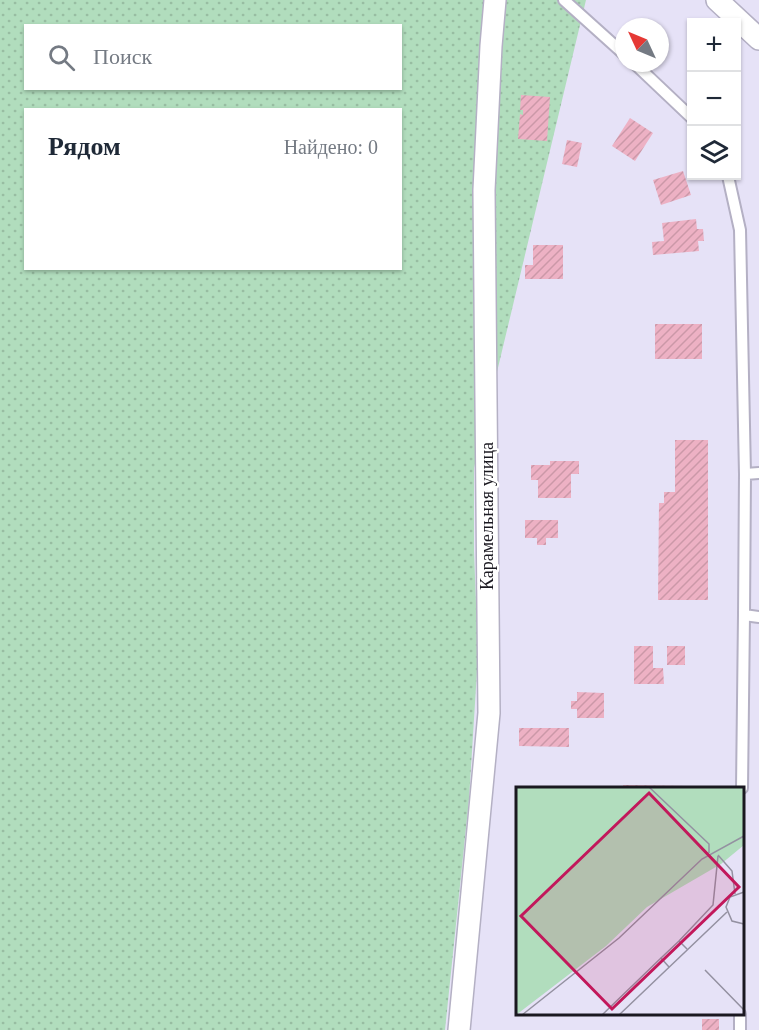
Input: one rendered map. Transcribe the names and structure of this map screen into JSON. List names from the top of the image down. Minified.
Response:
{"streets":{"street":["Карамельная улица"]},"north":"top left","page":{"map_buttons":["+","−"],"search":"Поиск","heading":["Рядом","Найдено: 0"]}}
